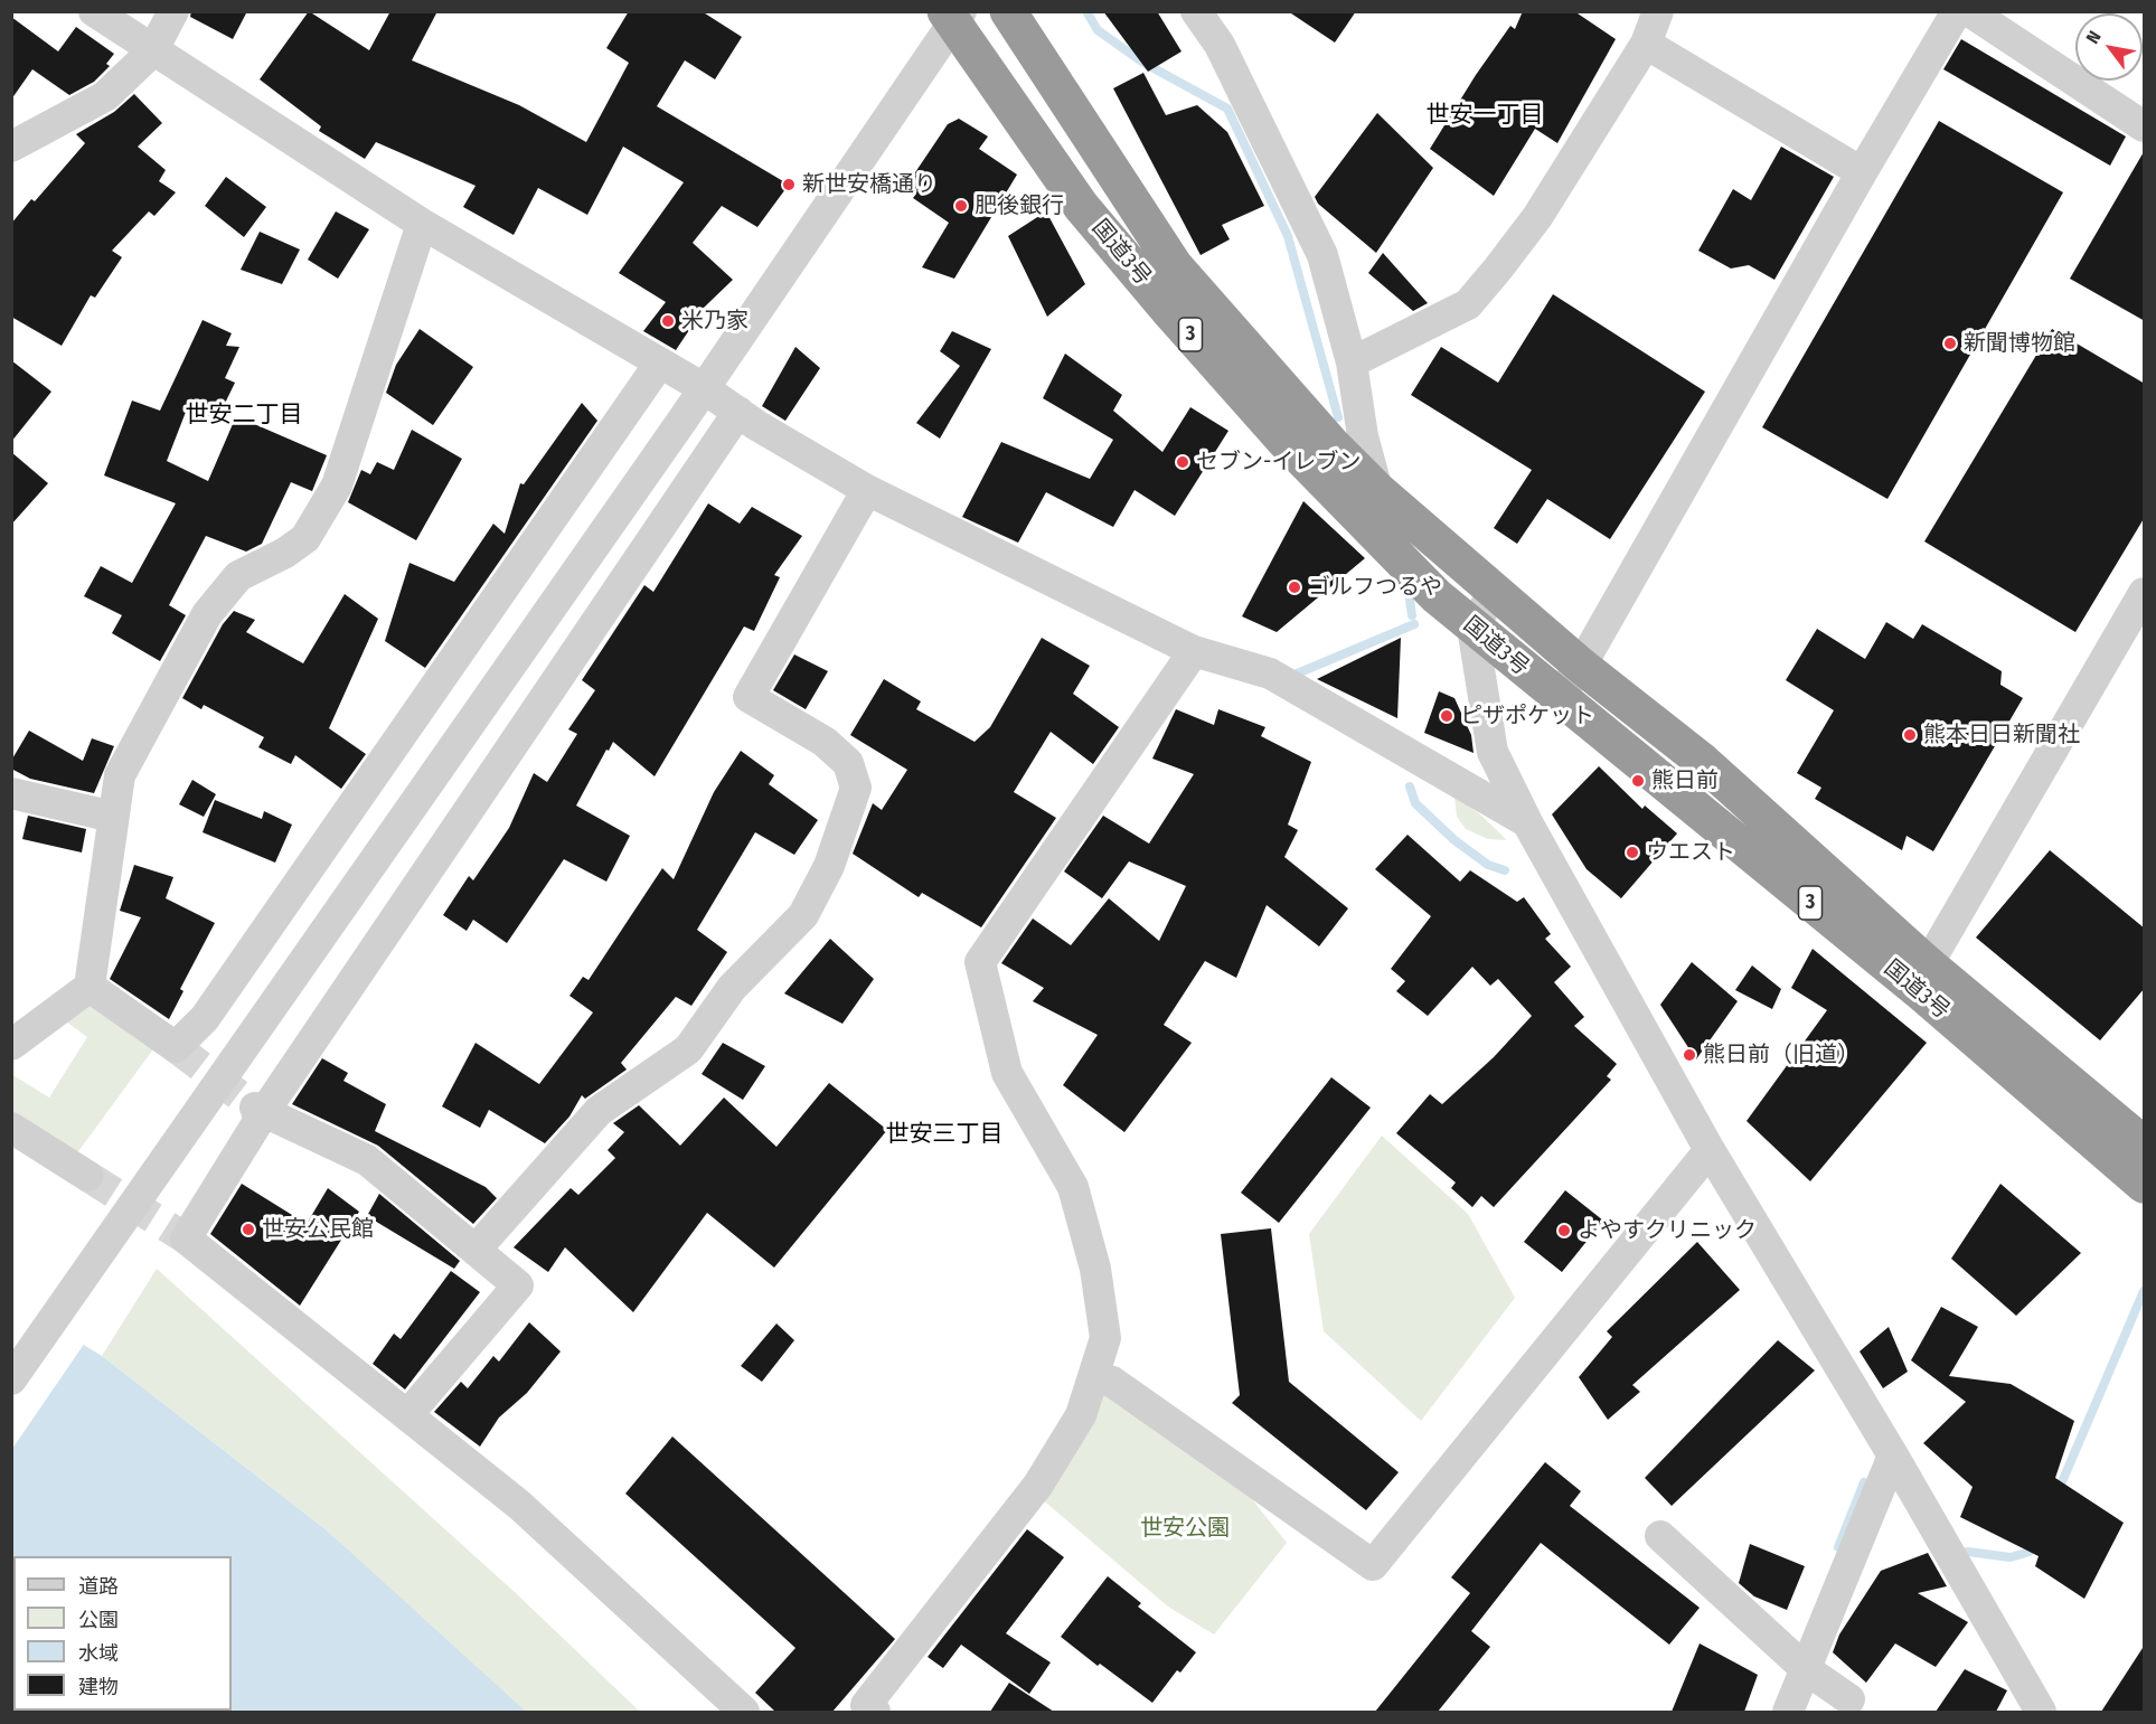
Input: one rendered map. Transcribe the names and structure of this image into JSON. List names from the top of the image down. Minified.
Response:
{"streets":{"highway":["国道3号","3"]},"districts":["世安一丁目","世安二丁目","世安三丁目"],"parks":["世安公園"],"places":["新世安橋通り","肥後銀行","米乃家","新聞博物館","セブン-イレブン","ゴルフつるや","ピザポケット","熊本日日新聞社","熊日前","ウエスト","熊日前（旧道）","世安公民館","よやすクリニック"],"legend":["道路","公園","水域","建物"],"north":"top left"}
